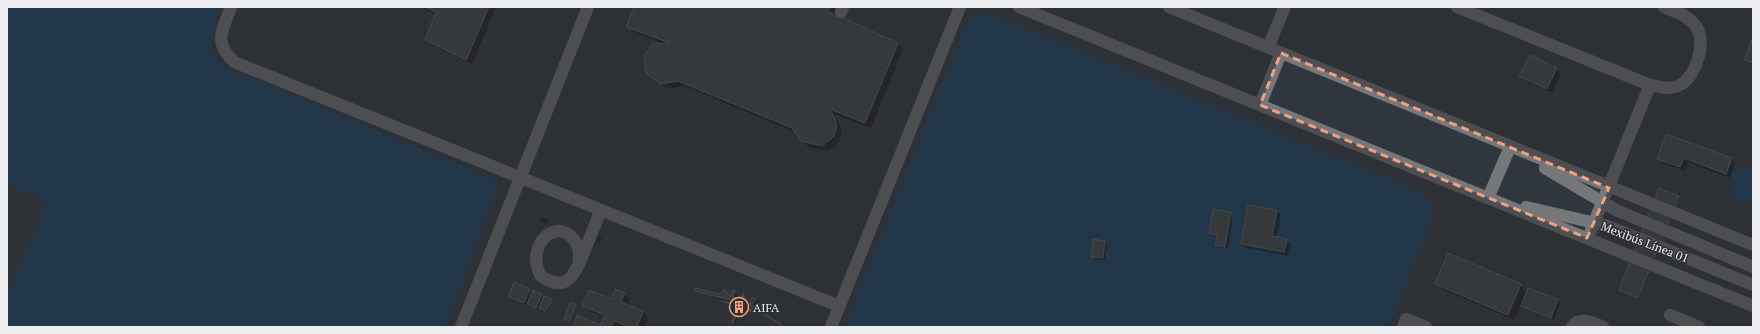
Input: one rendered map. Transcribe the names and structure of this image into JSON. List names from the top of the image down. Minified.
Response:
{"streets":{"street":["Mexibús Línea 01"]},"places":{"building":["AIFA"]}}
